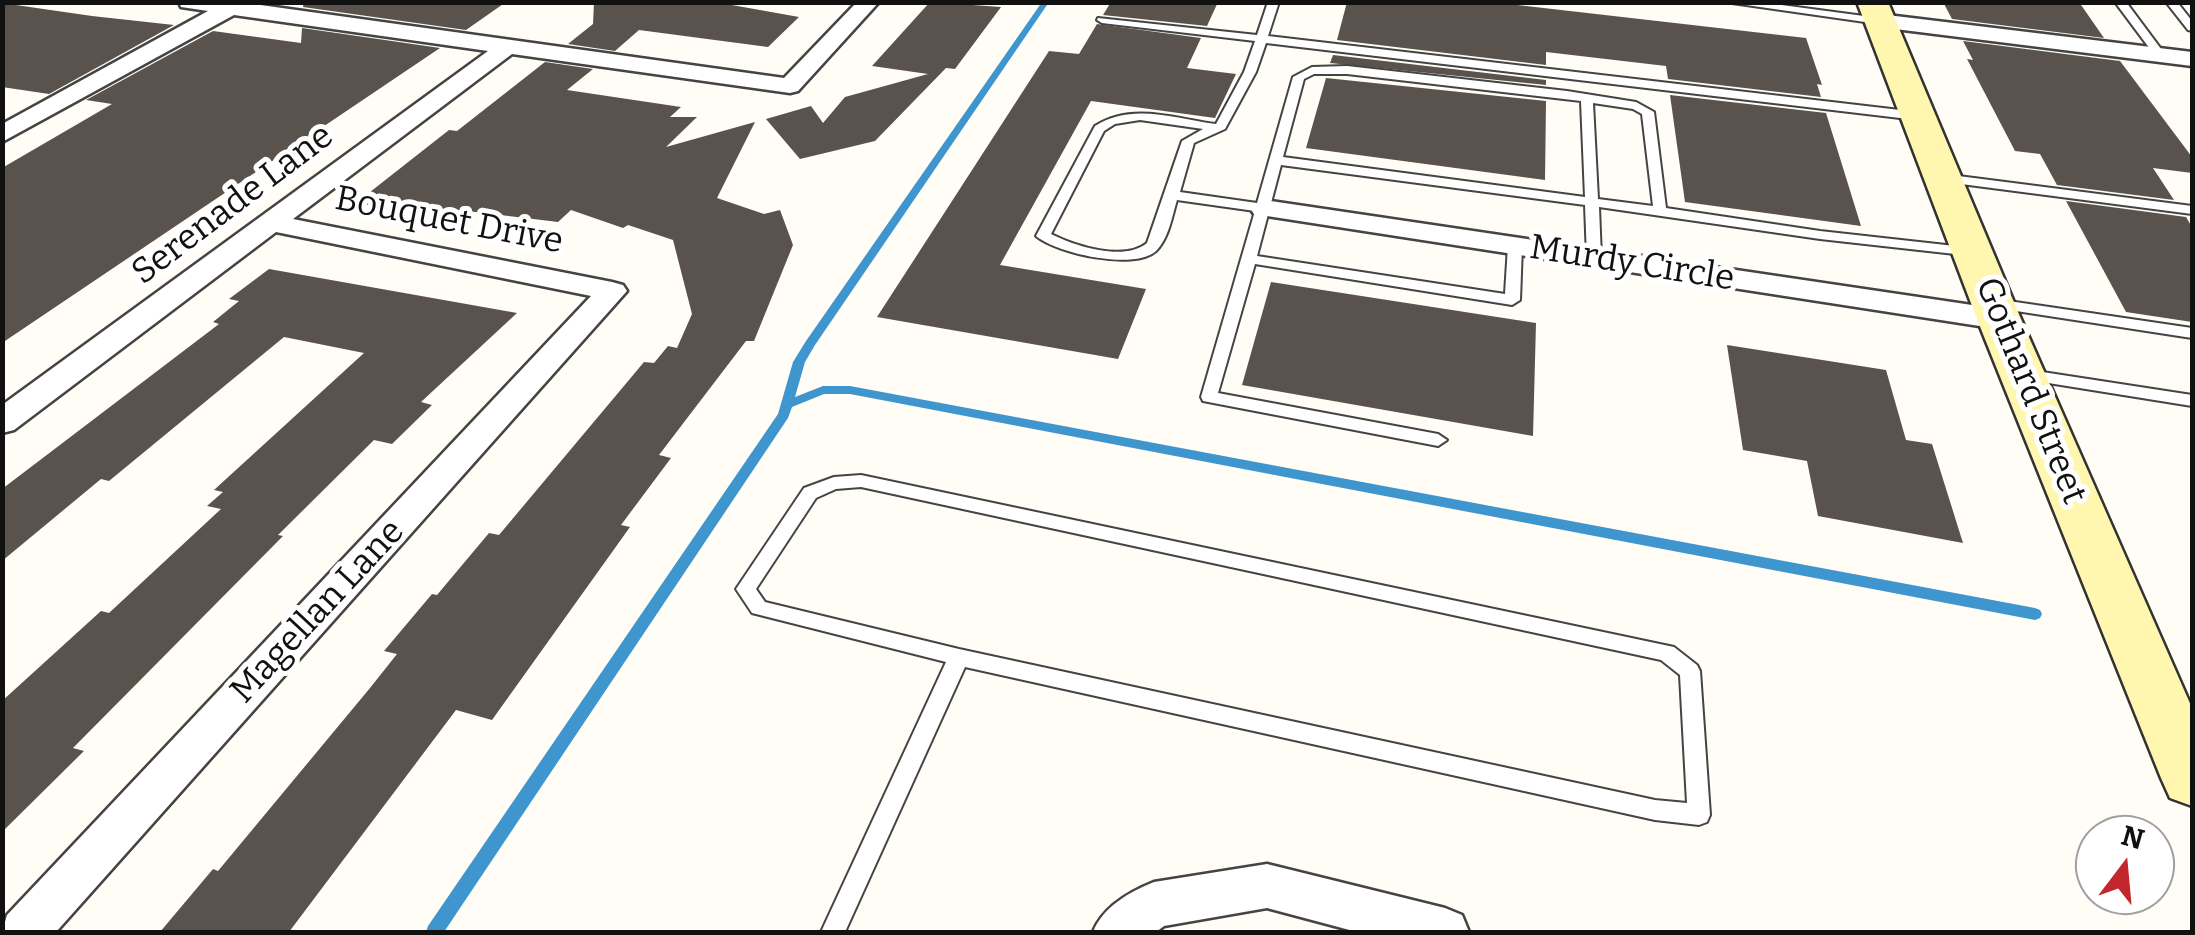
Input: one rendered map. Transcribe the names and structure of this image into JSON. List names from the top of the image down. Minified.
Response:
{"streets":{"street":["Serenade Lane","Bouquet Drive","Murdy Circle","Gothard Street","Magellan Lane"]},"crossings":[["Serenade Lane","Bouquet Drive"],["Bouquet Drive","Magellan Lane"],["Murdy Circle","Gothard Street"]],"north":"top"}
